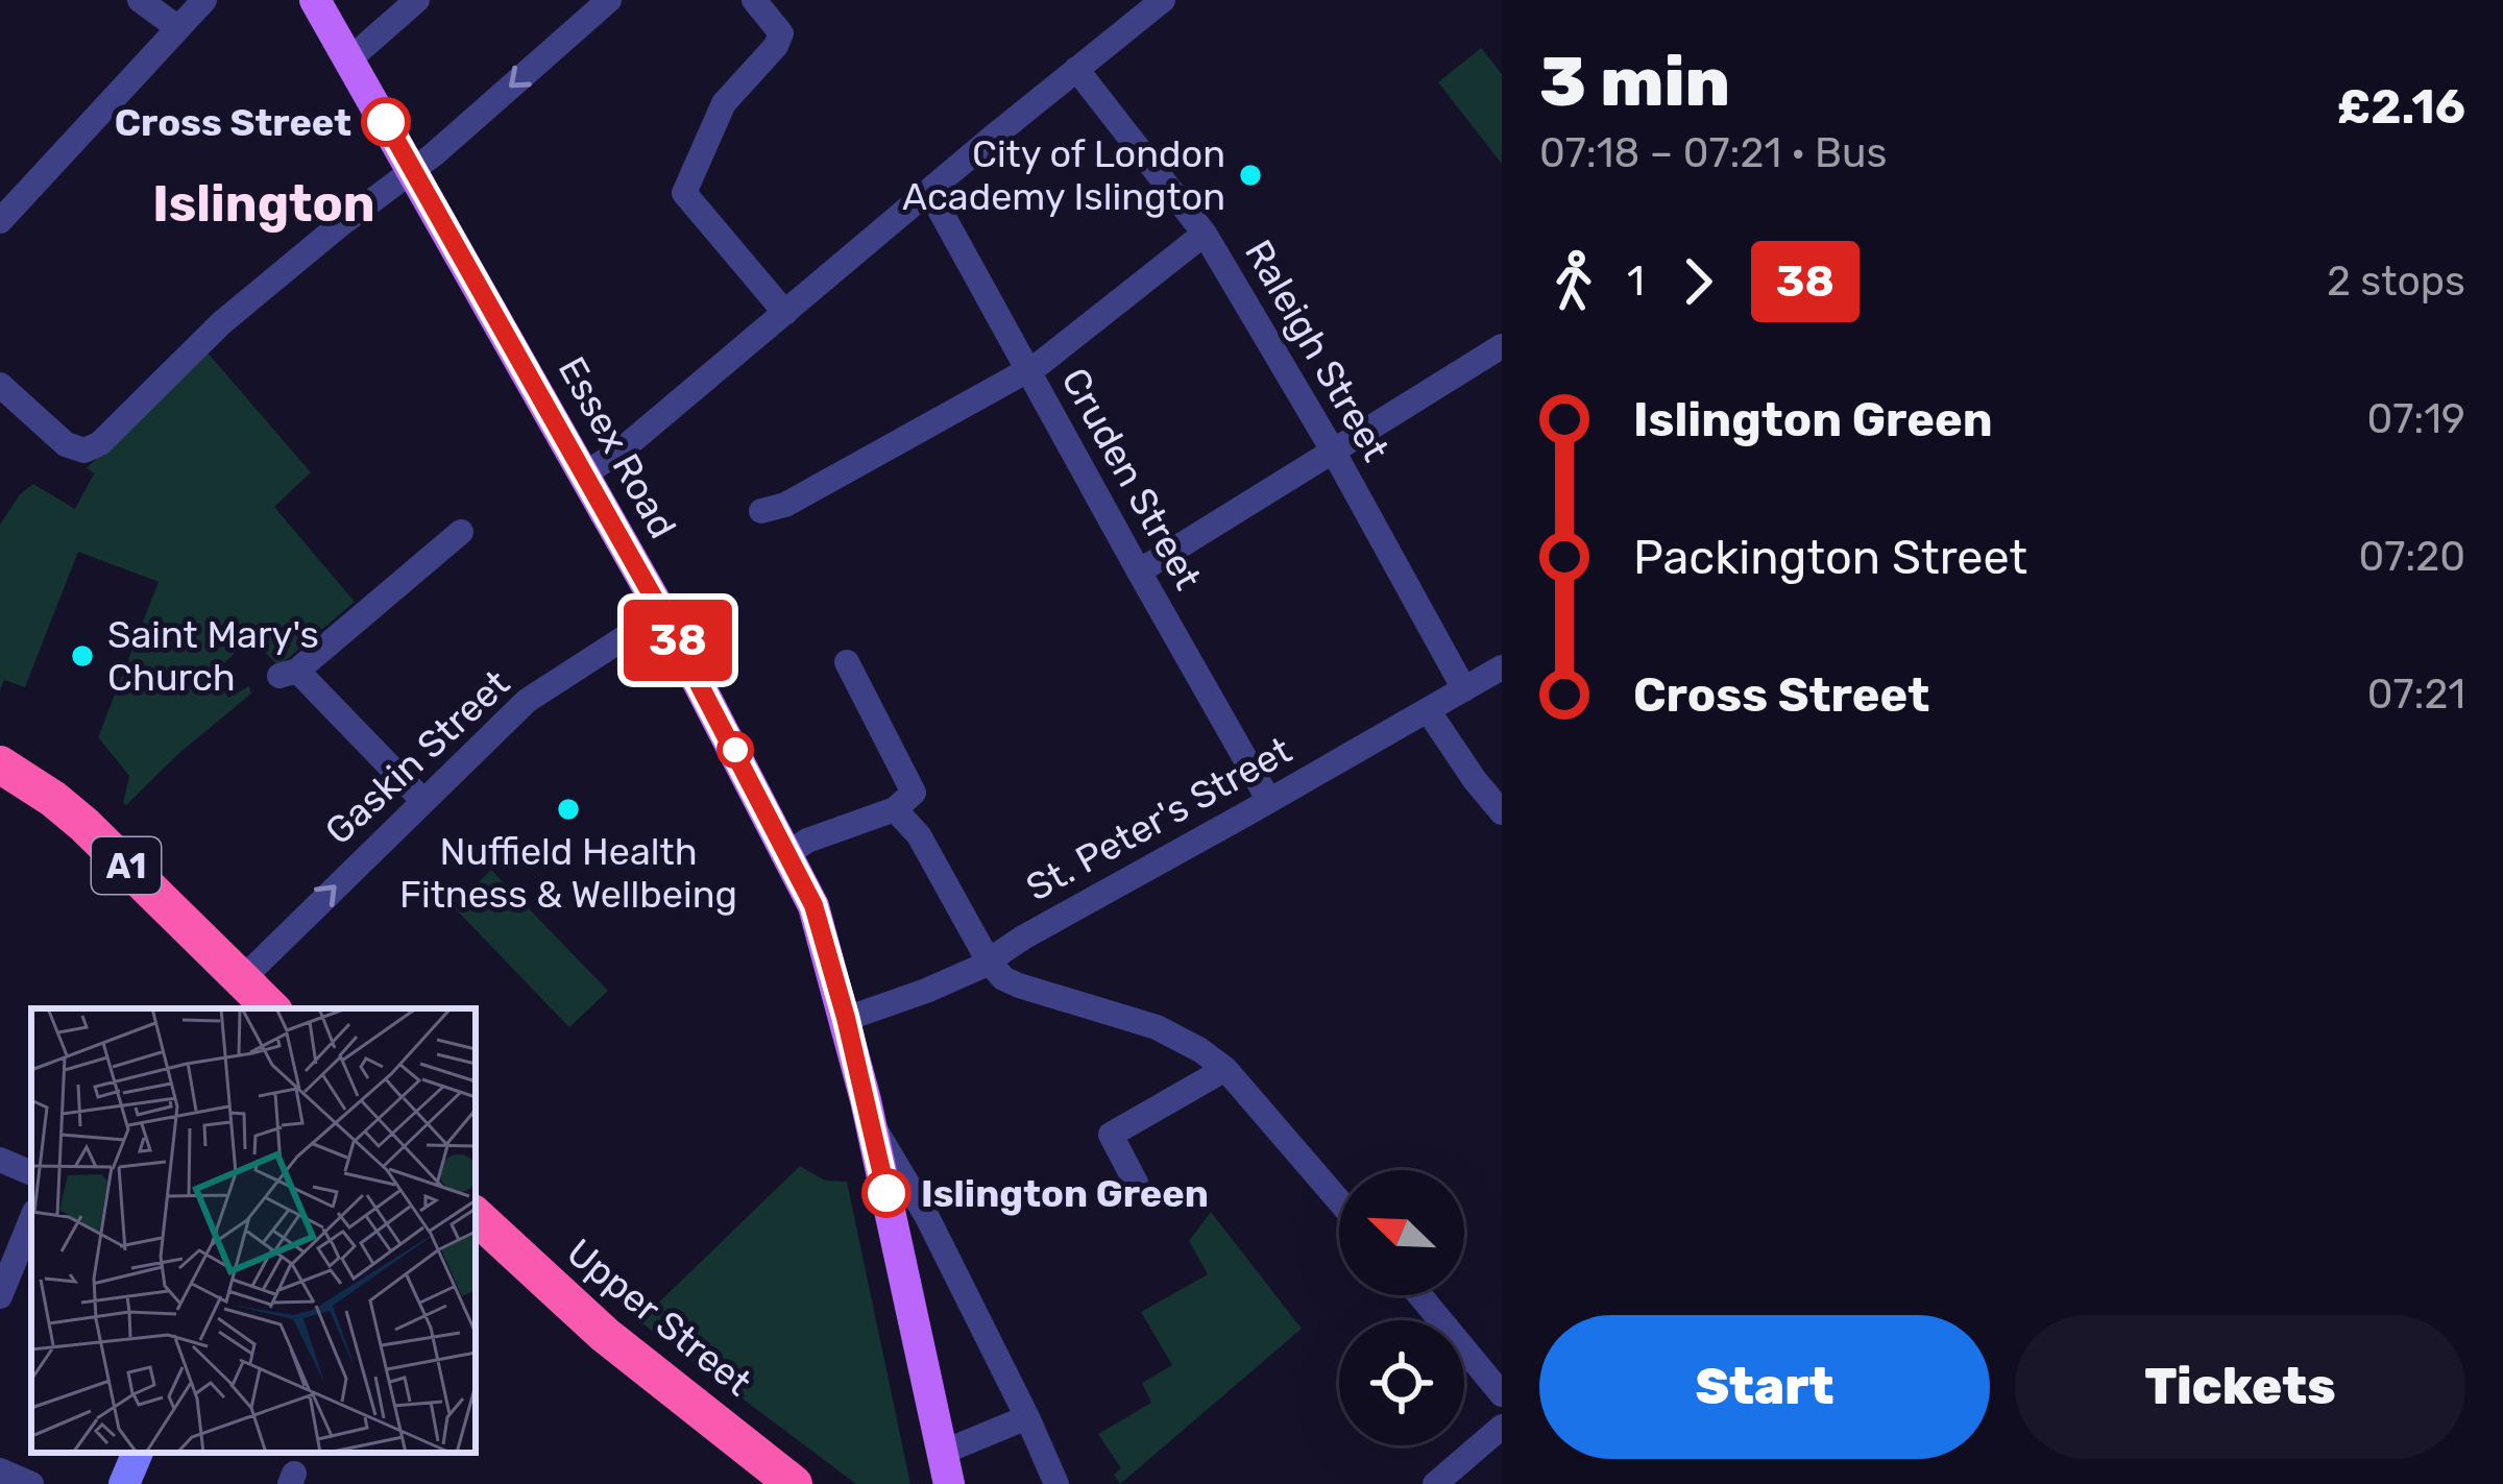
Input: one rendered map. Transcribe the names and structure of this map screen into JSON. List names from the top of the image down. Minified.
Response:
{"streets":{"highway":["A1","Upper Street"],"main road":["Essex Road"],"street":["Raleigh Street","Cruden Street","Gaskin Street","St. Peter's Street"]},"crossings":[["Raleigh Street","St. Peter's Street"],["Essex Road","Gaskin Street"],["Essex Road","St. Peter's Street"],["Cruden Street","St. Peter's Street"],["Gaskin Street","A1"]],"one_way":["Gaskin Street"],"districts":["Islington"],"places":["Cross Street","City of London Academy Islington","Saint Mary's Church","Nuffield Health Fitness & Wellbeing","Islington Green"],"lines":["bus line 38"],"north":"top left","page":{"on_map":"38","heading":["3 min","07:18 – 07:21 · Bus","£2.16"],"legs":["1","38","2 stops"],"list":[{"name":"Islington Green","value":"07:19"},{"name":"Packington Street","value":"07:20"},{"name":"Cross Street","value":"07:21"}],"buttons":["Start","Tickets"]}}
